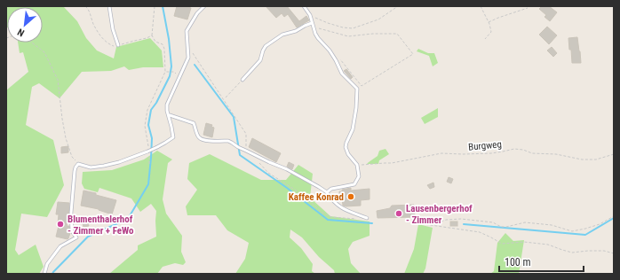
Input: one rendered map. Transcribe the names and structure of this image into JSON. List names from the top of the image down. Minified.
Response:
{"streets":{"path":["Burgweg"]},"places":["Kaffee Konrad","Lausenbergerhof - Zimmer","Blumenthalerhof - Zimmer + FeWo"],"scale_bar":"100 m","north":"bottom left"}
